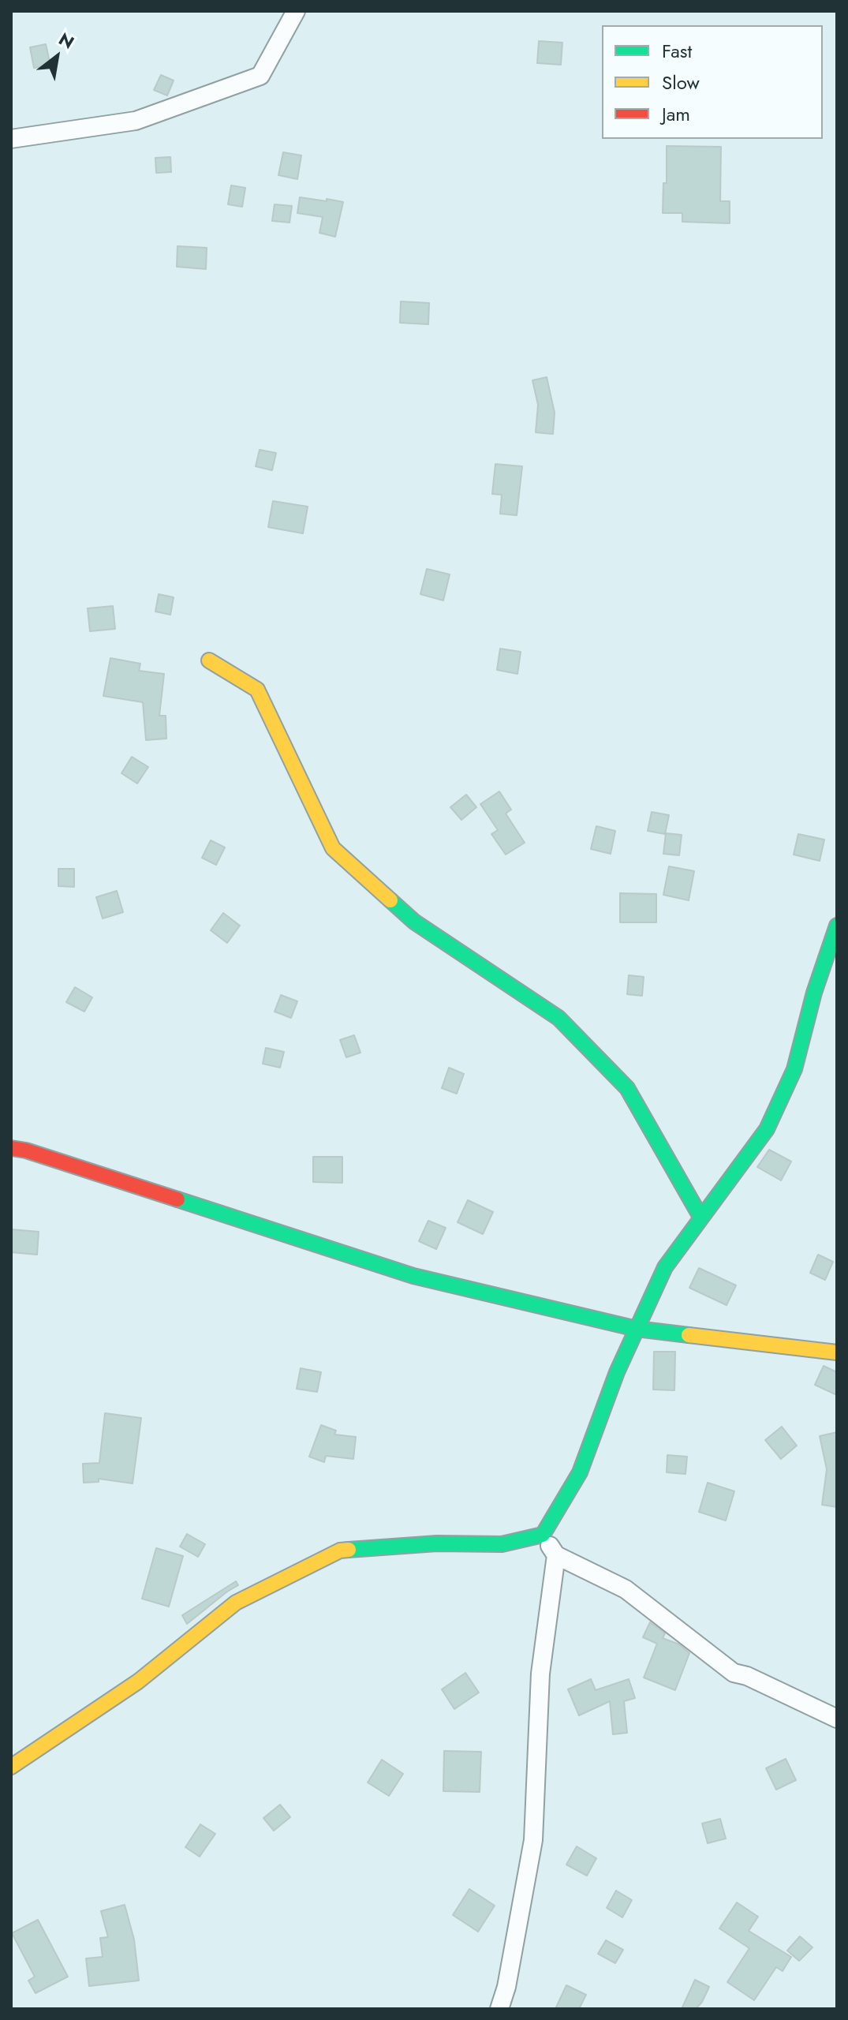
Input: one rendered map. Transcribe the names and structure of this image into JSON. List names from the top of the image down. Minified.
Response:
{"legend":["Fast","Slow","Jam"],"north":"top right"}
